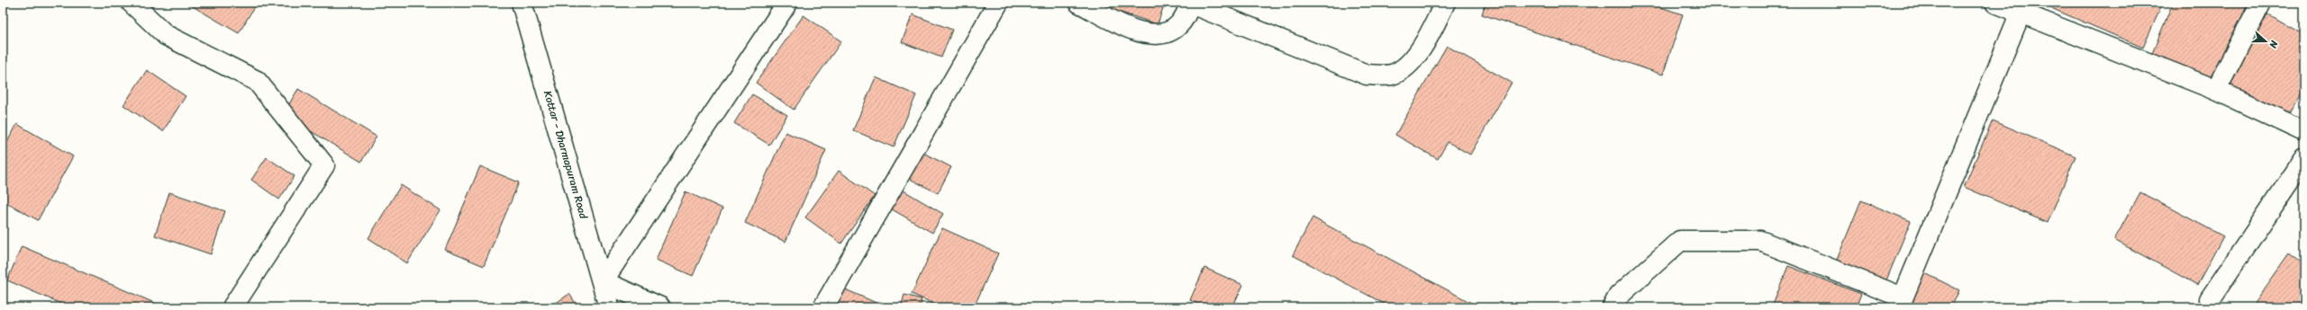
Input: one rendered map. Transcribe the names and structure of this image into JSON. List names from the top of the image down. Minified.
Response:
{"streets":{"street":["Kottar - Dharmapuram Road"]},"north":"right"}
